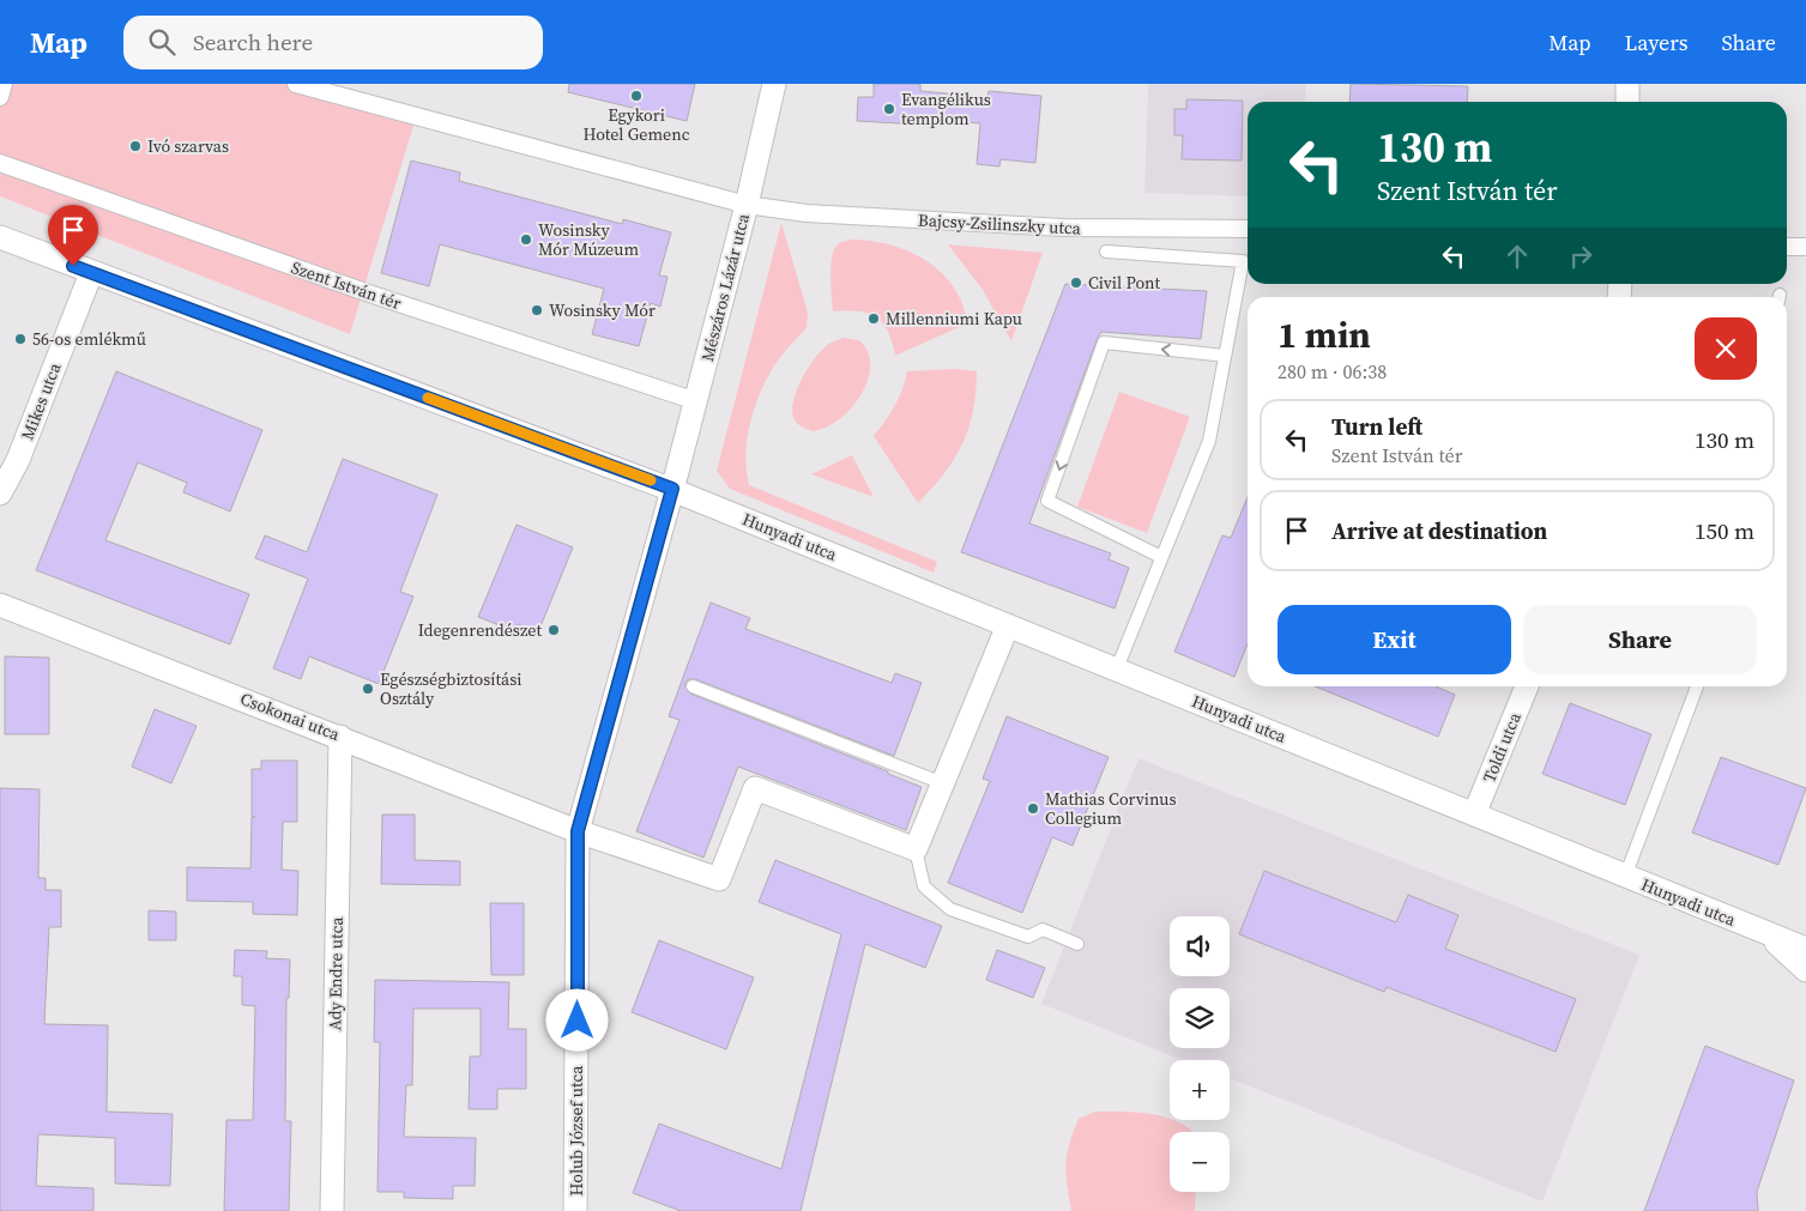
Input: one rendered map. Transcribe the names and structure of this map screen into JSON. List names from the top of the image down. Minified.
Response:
{"streets":{"street":["Bajcsy-Zsilinszky utca","Szent István tér","Mészáros Lázár utca","Mikes utca","Hunyadi utca","Csokonai utca","Toldi utca","Ady Endre utca","Holub József utca"]},"crossings":[["Bajcsy-Zsilinszky utca","Mészáros Lázár utca"],["Szent István tér","Mészáros Lázár utca"],["Mészáros Lázár utca","Hunyadi utca"],["Mészáros Lázár utca","Holub József utca"],["Hunyadi utca","Toldi utca"],["Hunyadi utca","Holub József utca"],["Csokonai utca","Ady Endre utca"],["Csokonai utca","Holub József utca"]],"places":["Egykori Hotel Gemenc","Evangélikus templom","Ivó szarvas","Wosinsky Mór Múzeum","Civil Pont","Wosinsky Mór","Millenniumi Kapu","56-os emlékmű","Idegenrendészet","Egészségbiztosítási Osztály","Mathias Corvinus Collegium"],"page":{"header":"Map","search":"Search here","nav":["Map","Layers","Share"],"turn":["130 m","Szent István tér"],"heading":["1 min","280 m · 06:38"],"list":[{"name":"Turn left","note":"Szent István tér","value":"130 m"},{"name":"Arrive at destination","value":"150 m"}],"buttons":["Exit","Share"],"map_buttons":["+","−"]}}
